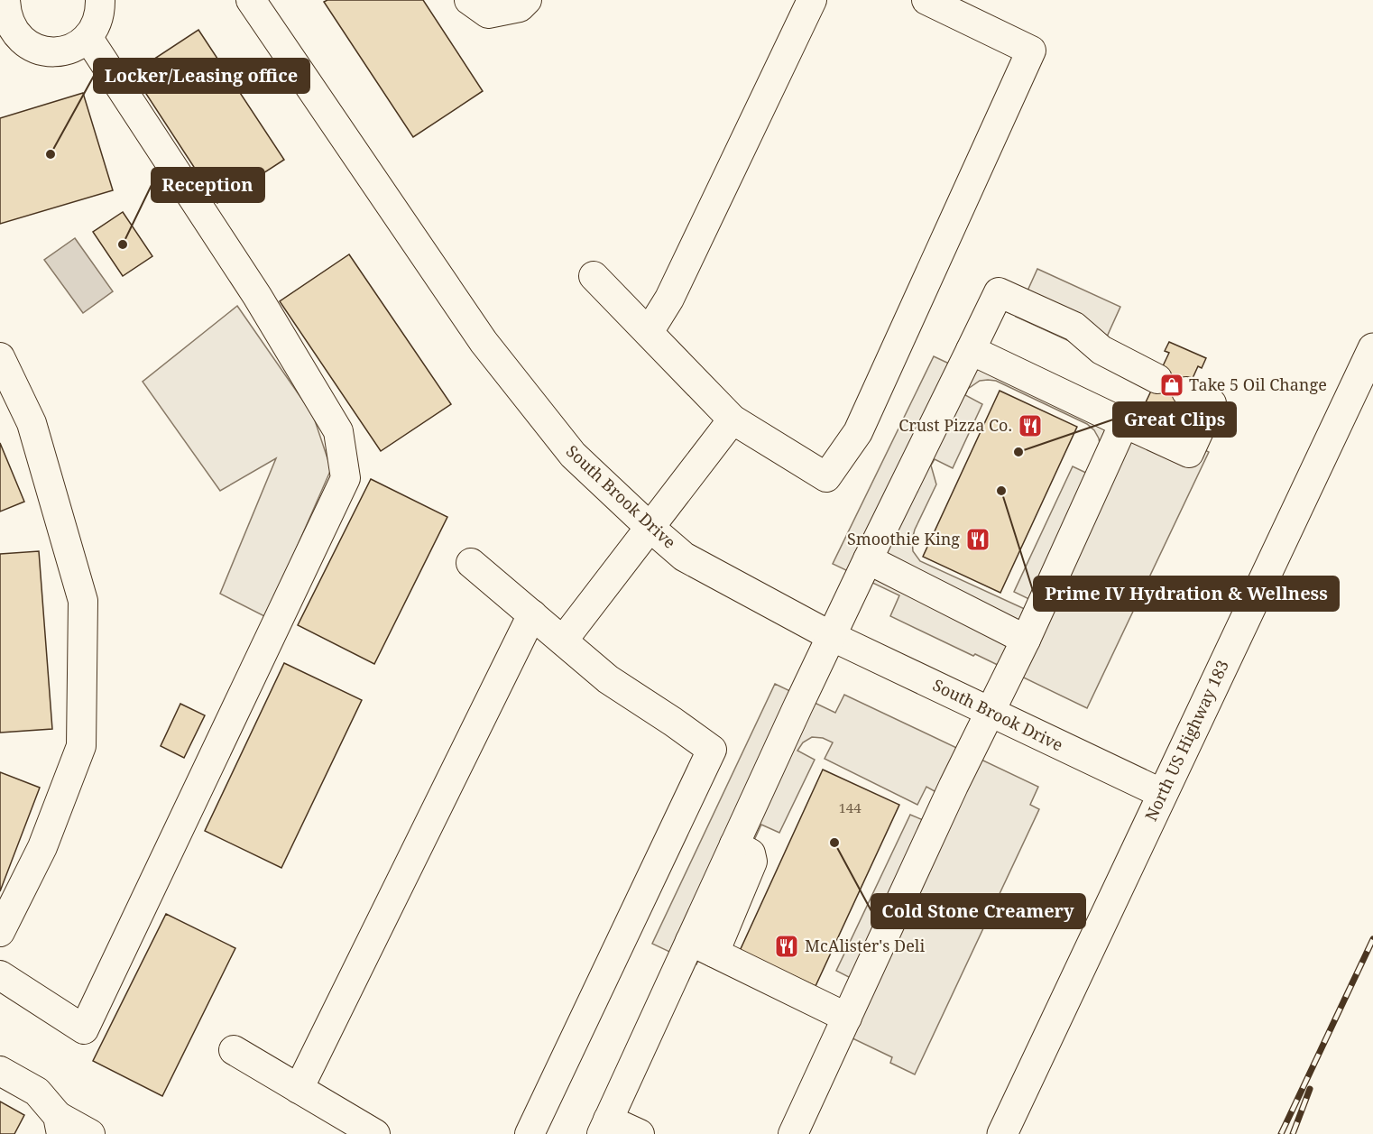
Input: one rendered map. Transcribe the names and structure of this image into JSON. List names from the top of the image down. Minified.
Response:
{"streets":{"main road":["North US Highway 183"],"street":["South Brook Drive"]},"crossings":[["South Brook Drive","North US Highway 183"]],"places":{"other":["Locker/Leasing office","Reception","Great Clips","Prime IV Hydration & Wellness","Cold Stone Creamery"],"shop":["Take 5 Oil Change"],"restaurant":["Crust Pizza Co.","Smoothie King","McAlister's Deli"]},"house_numbers":["144"]}
